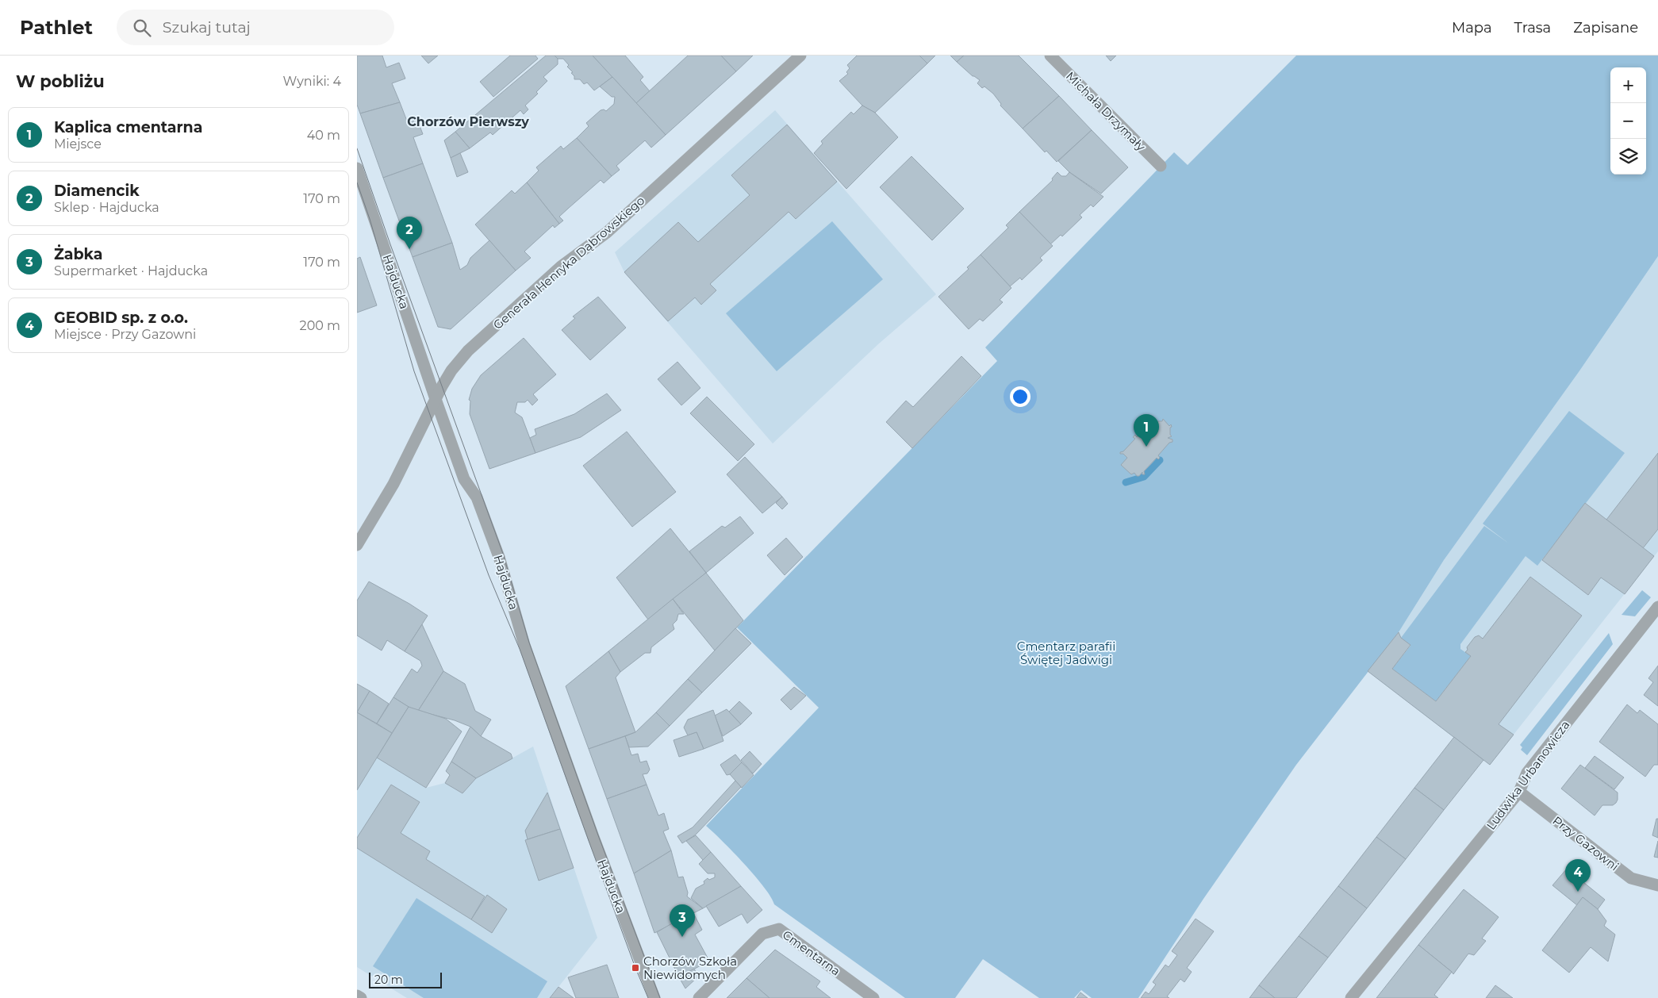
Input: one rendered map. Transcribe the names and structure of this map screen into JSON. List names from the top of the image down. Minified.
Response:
{"streets":{"street":["Michała Drzymały","Generała Henryka Dąbrowskiego","Hajducka","Ludwika Urbanowicza","Przy Gazowni","Cmentarna"]},"crossings":[["Generała Henryka Dąbrowskiego","Hajducka"],["Ludwika Urbanowicza","Przy Gazowni"]],"districts":["Chorzów Pierwszy"],"parks":["Cmentarz parafii Świętej Jadwigi"],"places":{"transit":["Chorzów Szkoła Niewidomych"]},"scale_bar":"20 m","page":{"header":"Pathlet","search":"Szukaj tutaj","nav":["Mapa","Trasa","Zapisane"],"heading":["W pobliżu","Wyniki: 4"],"map_buttons":["+","−"],"list":[{"mark":"1","name":"Kaplica cmentarna","note":"Miejsce","value":"40 m"},{"mark":"2","name":"Diamencik","note":"Sklep · Hajducka","value":"170 m"},{"mark":"3","name":"Żabka","note":"Supermarket · Hajducka","value":"170 m"},{"mark":"4","name":"GEOBID sp. z o.o.","note":"Miejsce · Przy Gazowni","value":"200 m"}],"pins":["2","1","4","3"],"scale":"20 m"}}
